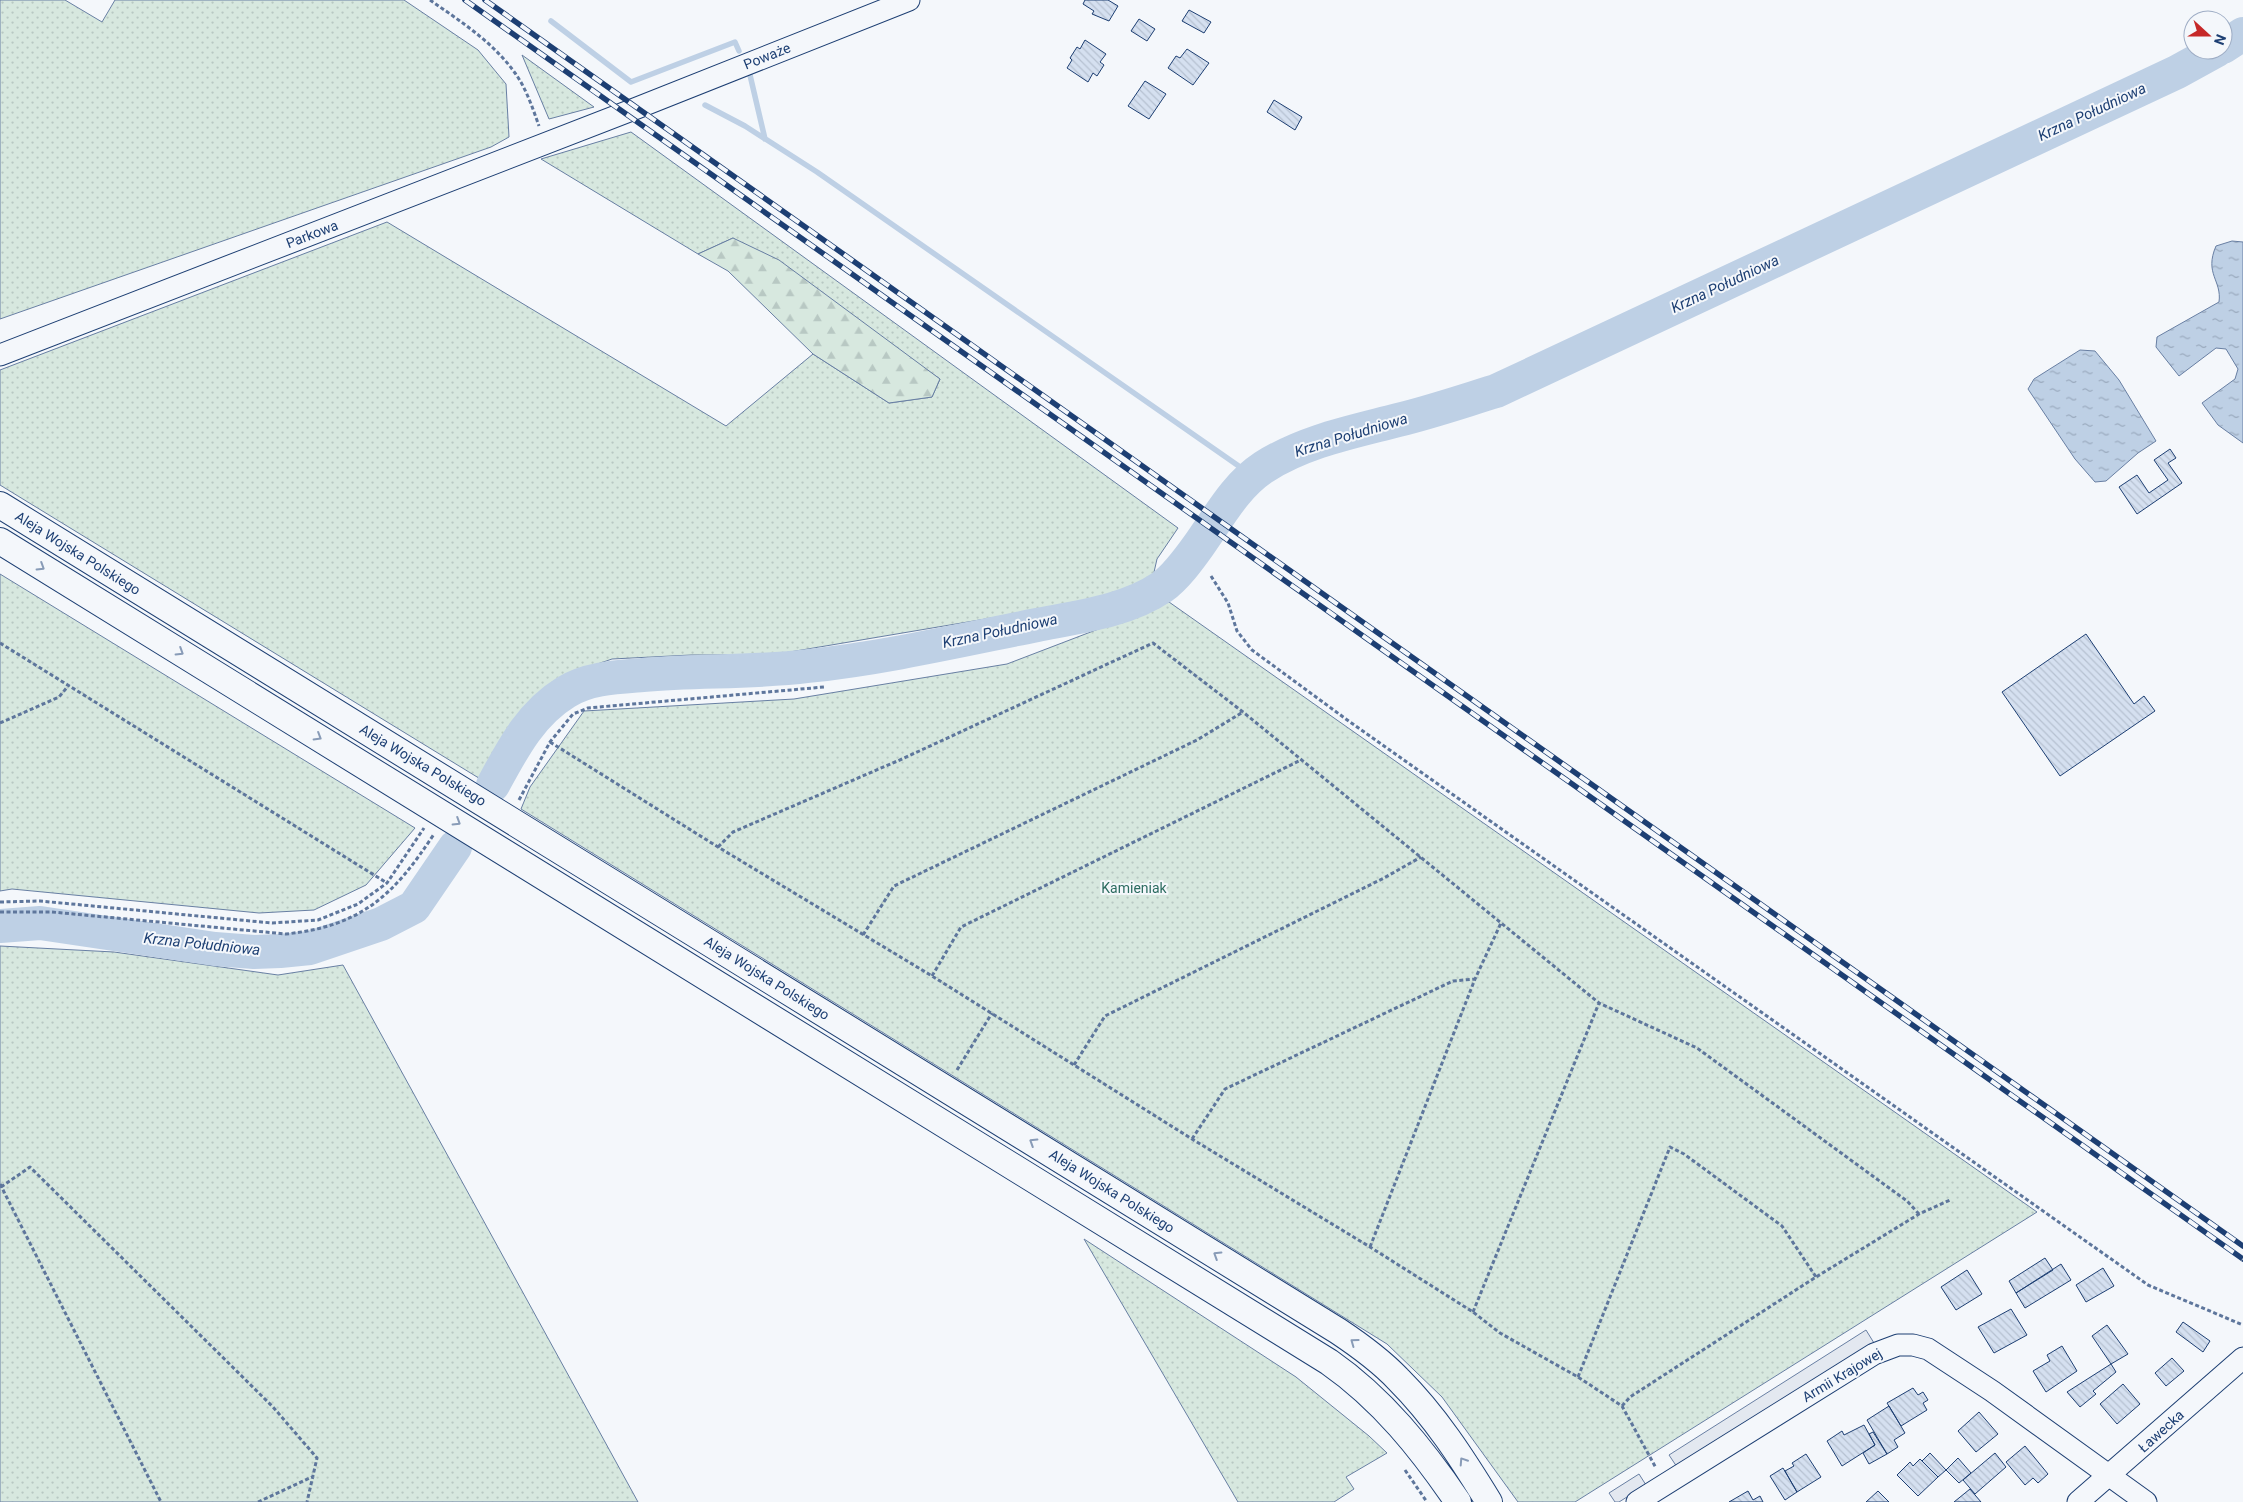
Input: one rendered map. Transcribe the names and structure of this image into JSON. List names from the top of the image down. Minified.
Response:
{"streets":{"main road":["Aleja Wojska Polskiego"],"street":["Poważe","Parkowa","Armii Krajowej","Ławecka"]},"crossings":[["Poważe","Parkowa"],["Armii Krajowej","Ławecka"]],"water":["Krzna Południowa"],"parks":["Kamieniak"],"north":"right"}
